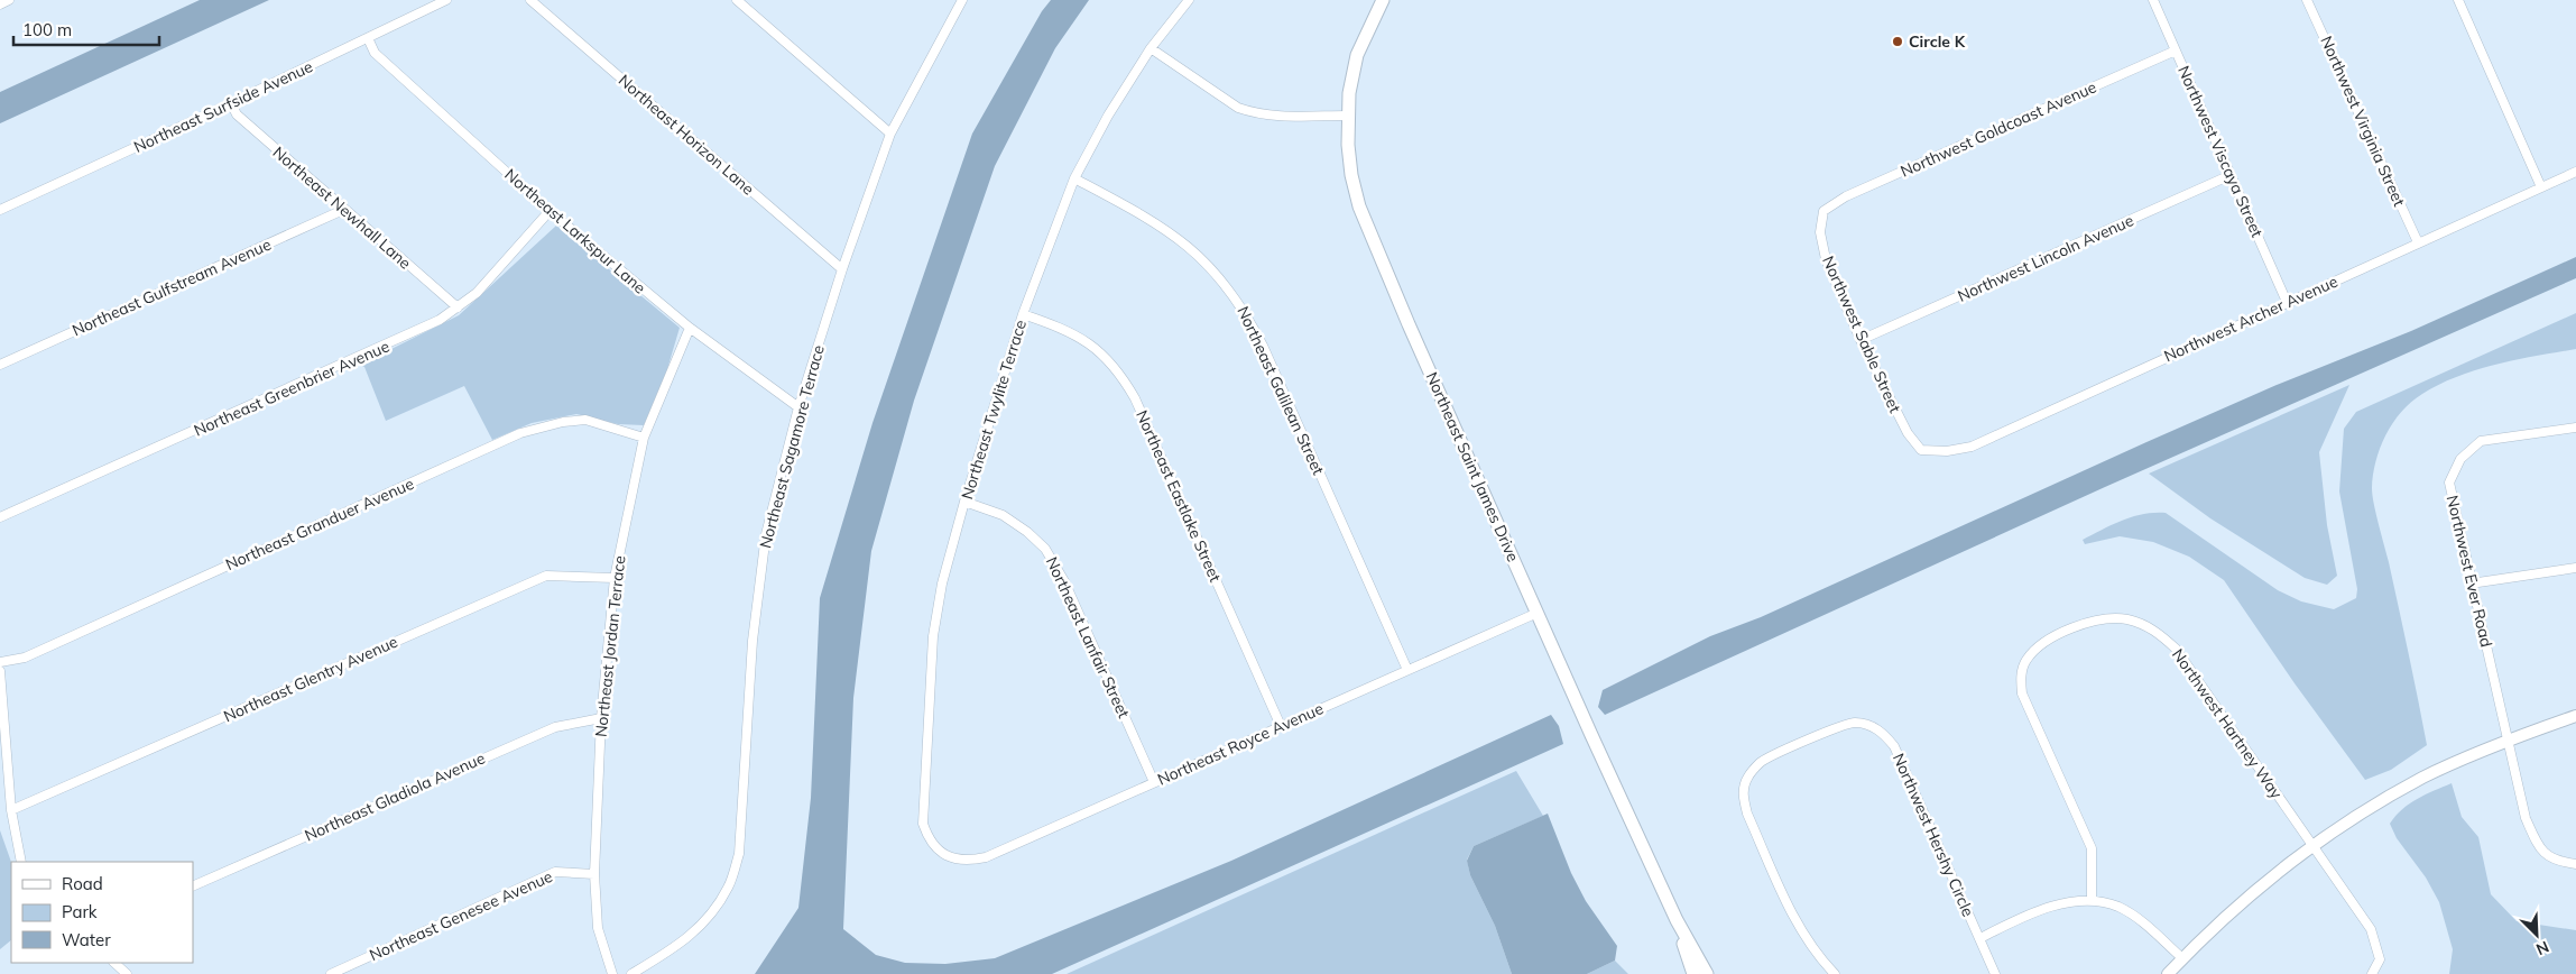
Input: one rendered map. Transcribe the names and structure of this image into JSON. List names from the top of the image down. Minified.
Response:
{"streets":{"main road":["Northeast Saint James Drive"],"street":["Northeast Surfside Avenue","Northwest Virginia Street","Northwest Goldcoast Avenue","Northeast Horizon Lane","Northwest Viscaya Street","Northeast Newhall Lane","Northeast Larkspur Lane","Northwest Lincoln Avenue","Northeast Gulfstream Avenue","Northwest Archer Avenue","Northwest Sable Street","Northeast Greenbrier Avenue","Northeast Galilean Street","Northeast Twylite Terrace","Northeast Sagamore Terrace","Northeast Eastlake Street","Northeast Granduer Avenue","Northwest Ever Road","Northeast Lanfair Street","Northeast Jordan Terrace","Northeast Glentry Avenue","Northwest Hartney Way","Northeast Royce Avenue","Northeast Gladiola Avenue","Northwest Hershy Circle","Northeast Genesee Avenue"]},"crossings":[["Northeast Surfside Avenue","Northeast Newhall Lane"],["Northeast Surfside Avenue","Northeast Larkspur Lane"],["Northwest Virginia Street","Northwest Archer Avenue"],["Northwest Goldcoast Avenue","Northwest Viscaya Street"],["Northwest Goldcoast Avenue","Northwest Sable Street"],["Northeast Horizon Lane","Northeast Sagamore Terrace"],["Northwest Viscaya Street","Northwest Lincoln Avenue"],["Northwest Viscaya Street","Northwest Archer Avenue"],["Northeast Newhall Lane","Northeast Gulfstream Avenue"],["Northeast Newhall Lane","Northeast Greenbrier Avenue"],["Northeast Larkspur Lane","Northeast Greenbrier Avenue"],["Northeast Larkspur Lane","Northeast Sagamore Terrace"],["Northeast Larkspur Lane","Northeast Jordan Terrace"],["Northwest Lincoln Avenue","Northwest Sable Street"],["Northwest Archer Avenue","Northwest Sable Street"],["Northeast Galilean Street","Northeast Twylite Terrace"],["Northeast Galilean Street","Northeast Royce Avenue"],["Northeast Twylite Terrace","Northeast Eastlake Street"],["Northeast Twylite Terrace","Northeast Lanfair Street"],["Northeast Twylite Terrace","Northeast Royce Avenue"],["Northeast Saint James Drive","Northeast Royce Avenue"],["Northeast Eastlake Street","Northeast Royce Avenue"],["Northeast Granduer Avenue","Northeast Jordan Terrace"],["Northeast Lanfair Street","Northeast Royce Avenue"],["Northeast Jordan Terrace","Northeast Glentry Avenue"],["Northeast Jordan Terrace","Northeast Gladiola Avenue"],["Northeast Jordan Terrace","Northeast Genesee Avenue"]],"places":["Circle K"],"legend":["Road","Park","Water"],"scale_bar":"100 m","north":"bottom right"}
